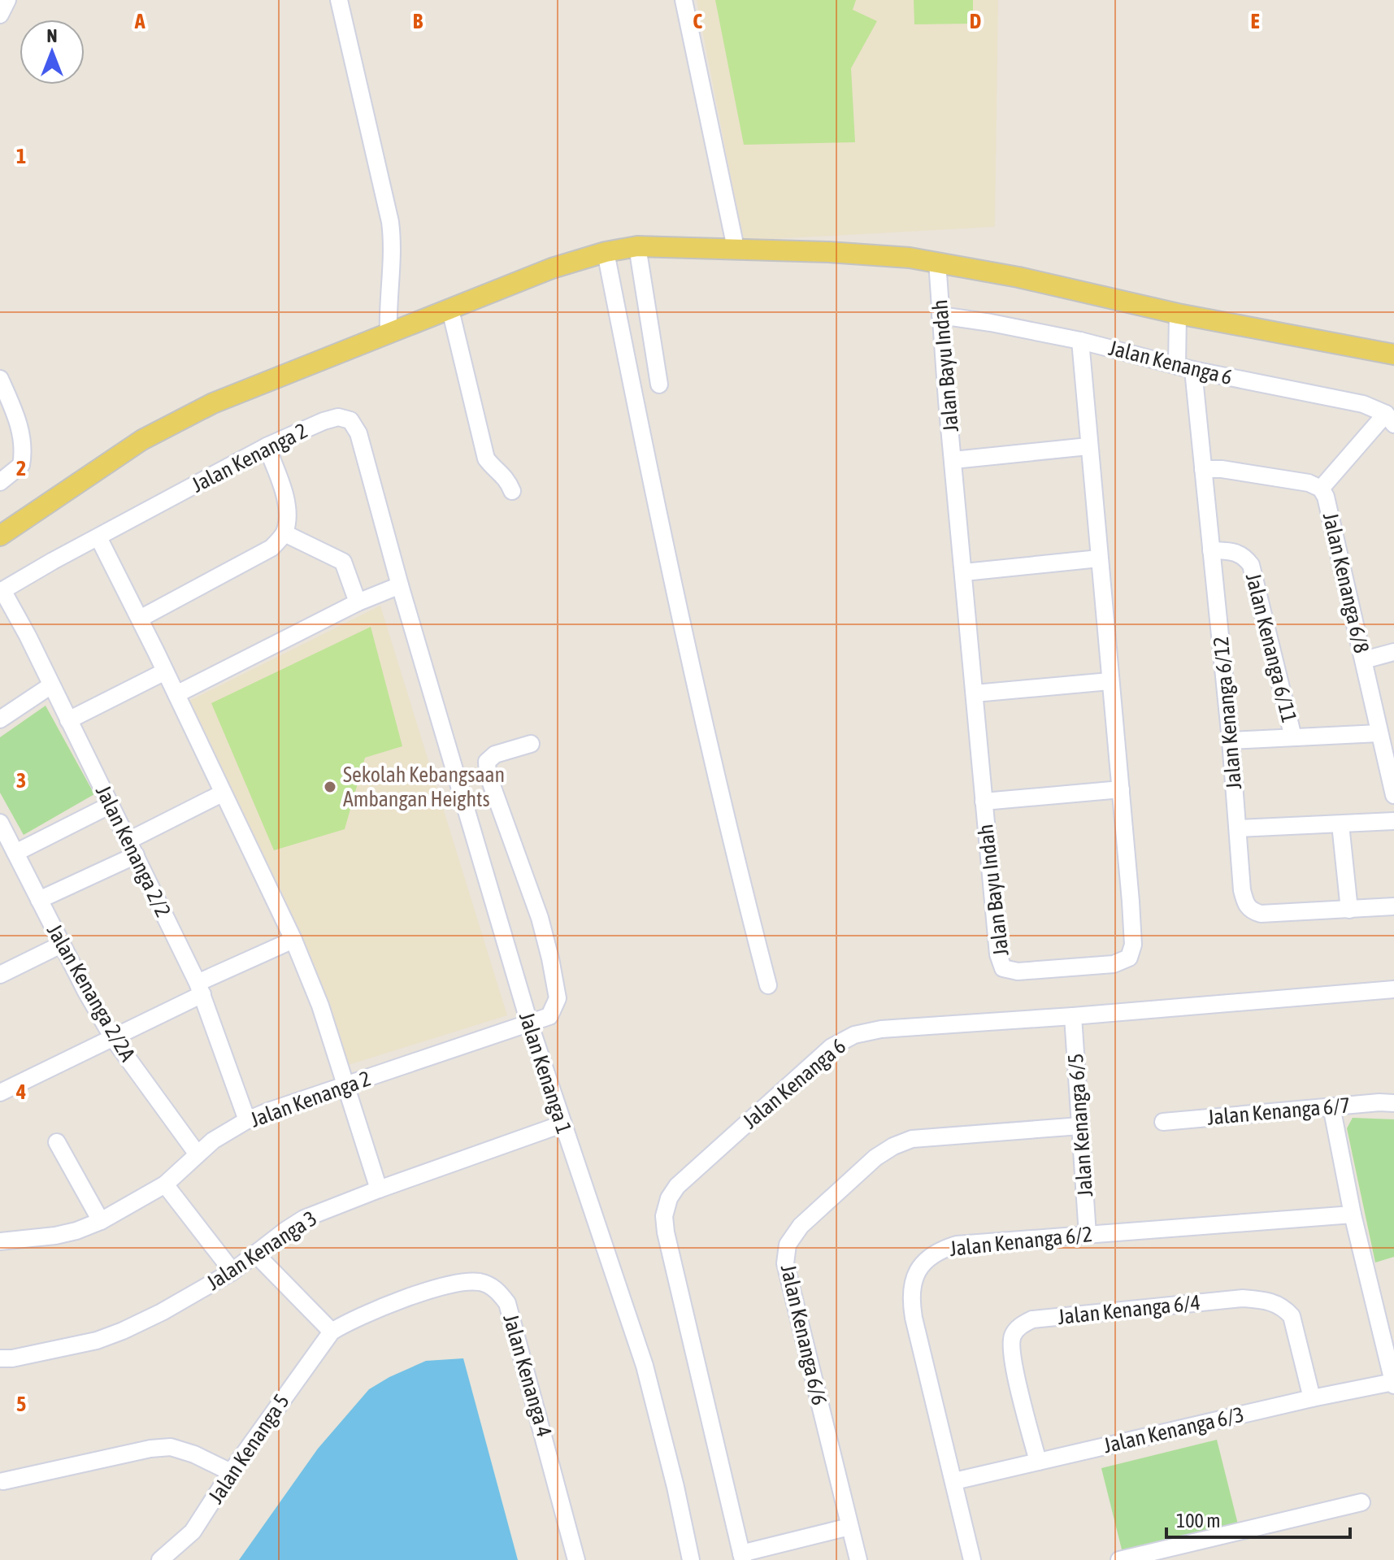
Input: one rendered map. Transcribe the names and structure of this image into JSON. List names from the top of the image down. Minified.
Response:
{"streets":{"street":["Jalan Kenanga 6","Jalan Bayu Indah","Jalan Kenanga 2","Jalan Kenanga 6/8","Jalan Kenanga 6/11","Jalan Kenanga 6/12","Jalan Kenanga 2/2","Jalan Kenanga 2/2A","Jalan Kenanga 1","Jalan Kenanga 6/7","Jalan Kenanga 6/5","Jalan Kenanga 6/2","Jalan Kenanga 3","Jalan Kenanga 6/4","Jalan Kenanga 6/6","Jalan Kenanga 4","Jalan Kenanga 6/3","Jalan Kenanga 5"]},"crossings":[["Jalan Kenanga 6","Jalan Bayu Indah"],["Jalan Kenanga 6","Jalan Kenanga 6/12"],["Jalan Kenanga 6","Jalan Kenanga 6/5"],["Jalan Kenanga 2","Jalan Kenanga 2/2"],["Jalan Kenanga 2","Jalan Kenanga 2/2A"],["Jalan Kenanga 2","Jalan Kenanga 1"],["Jalan Kenanga 6/8","Jalan Kenanga 6/12"],["Jalan Kenanga 6/11","Jalan Kenanga 6/12"],["Jalan Kenanga 1","Jalan Kenanga 3"],["Jalan Kenanga 6/5","Jalan Kenanga 6/2"],["Jalan Kenanga 6/5","Jalan Kenanga 6/6"],["Jalan Kenanga 6/2","Jalan Kenanga 6/3"],["Jalan Kenanga 6/4","Jalan Kenanga 6/3"],["Jalan Kenanga 4","Jalan Kenanga 5"]],"places":["Sekolah Kebangsaan Ambangan Heights"],"scale_bar":"100 m","north":"top","grid":{"columns":["A","B","C","D","E"],"rows":["1","2","3","4","5"]}}
